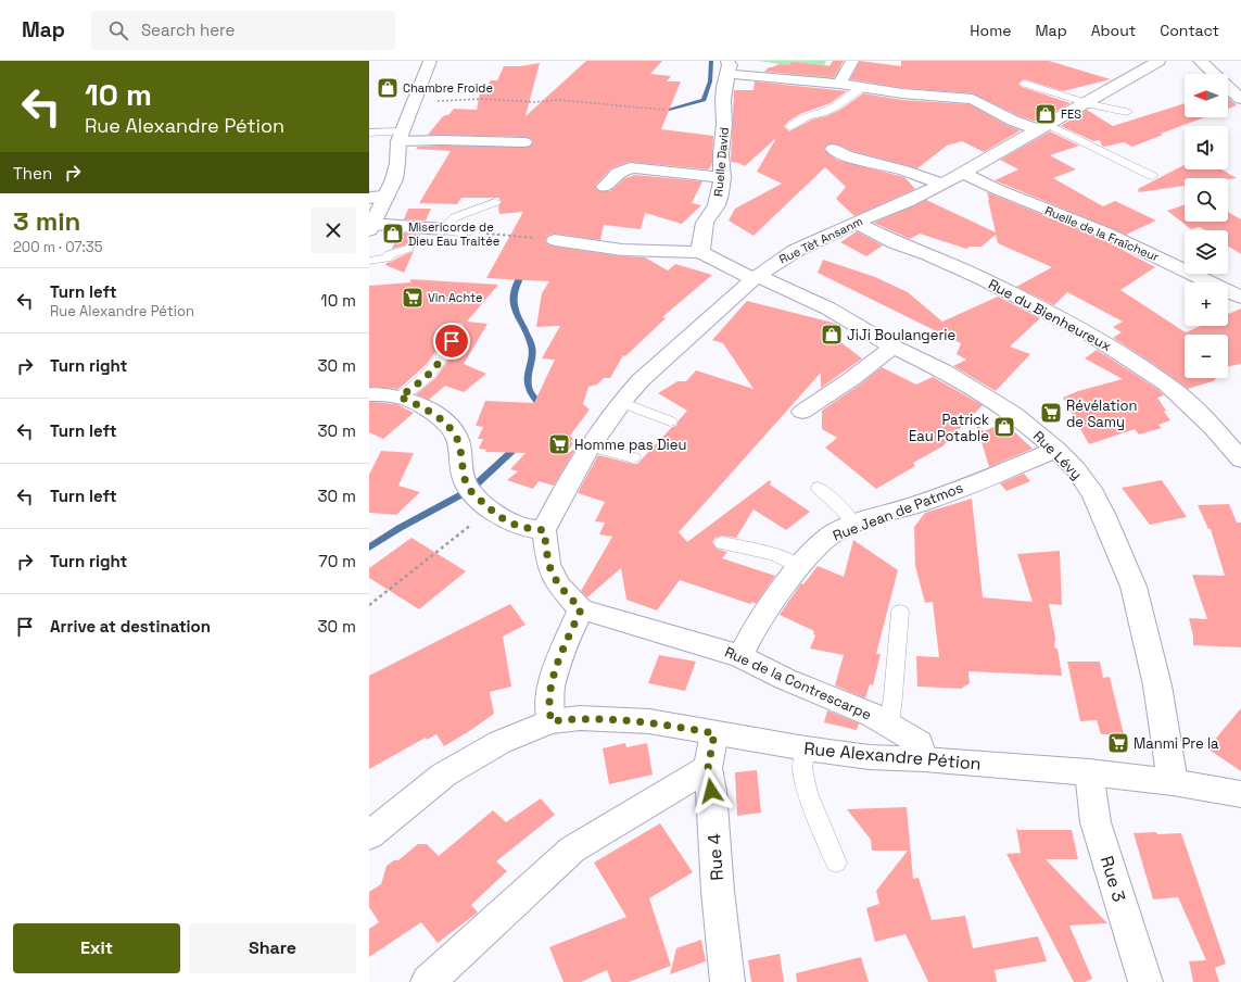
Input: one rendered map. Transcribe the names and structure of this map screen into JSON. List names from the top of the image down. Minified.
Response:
{"streets":{"street":["Ruelle David","Ruelle de la Fraîcheur","Rue Tèt Ansanm","Rue du Bienheureux","Rue Lévy","Rue Jean de Patmos","Rue de la Contrescarpe","Rue Alexandre Pétion","Rue 4","Rue 3"]},"crossings":[["Ruelle de la Fraîcheur","Rue Tèt Ansanm"],["Rue Tèt Ansanm","Rue du Bienheureux"],["Rue Tèt Ansanm","Rue Lévy"],["Rue Lévy","Rue Jean de Patmos"],["Rue Lévy","Rue Alexandre Pétion"],["Rue Jean de Patmos","Rue de la Contrescarpe"],["Rue de la Contrescarpe","Rue Alexandre Pétion"],["Rue Alexandre Pétion","Rue 4"],["Rue Alexandre Pétion","Rue 3"]],"places":{"shop":["Chambre Froide","FES","Misericorde de Dieu Eau Traitée","JiJi Boulangerie","Patrick Eau Potable"],"supermarket":["Vin Achte","Révélation de Samy","Homme pas Dieu","Manmi Pre la"]},"north":"left","page":{"header":"Map","search":"Search here","nav":["Home","Map","About","Contact"],"turn":["10 m","Rue Alexandre Pétion"],"map_buttons":["+","−"],"then":"Then","heading":["3 min","200 m · 07:35"],"list":[{"name":"Turn left","note":"Rue Alexandre Pétion","value":"10 m"},{"name":"Turn right","value":"30 m"},{"name":"Turn left","value":"30 m"},{"name":"Turn left","value":"30 m"},{"name":"Turn right","value":"70 m"},{"name":"Arrive at destination","value":"30 m"}],"buttons":["Exit","Share"]}}
